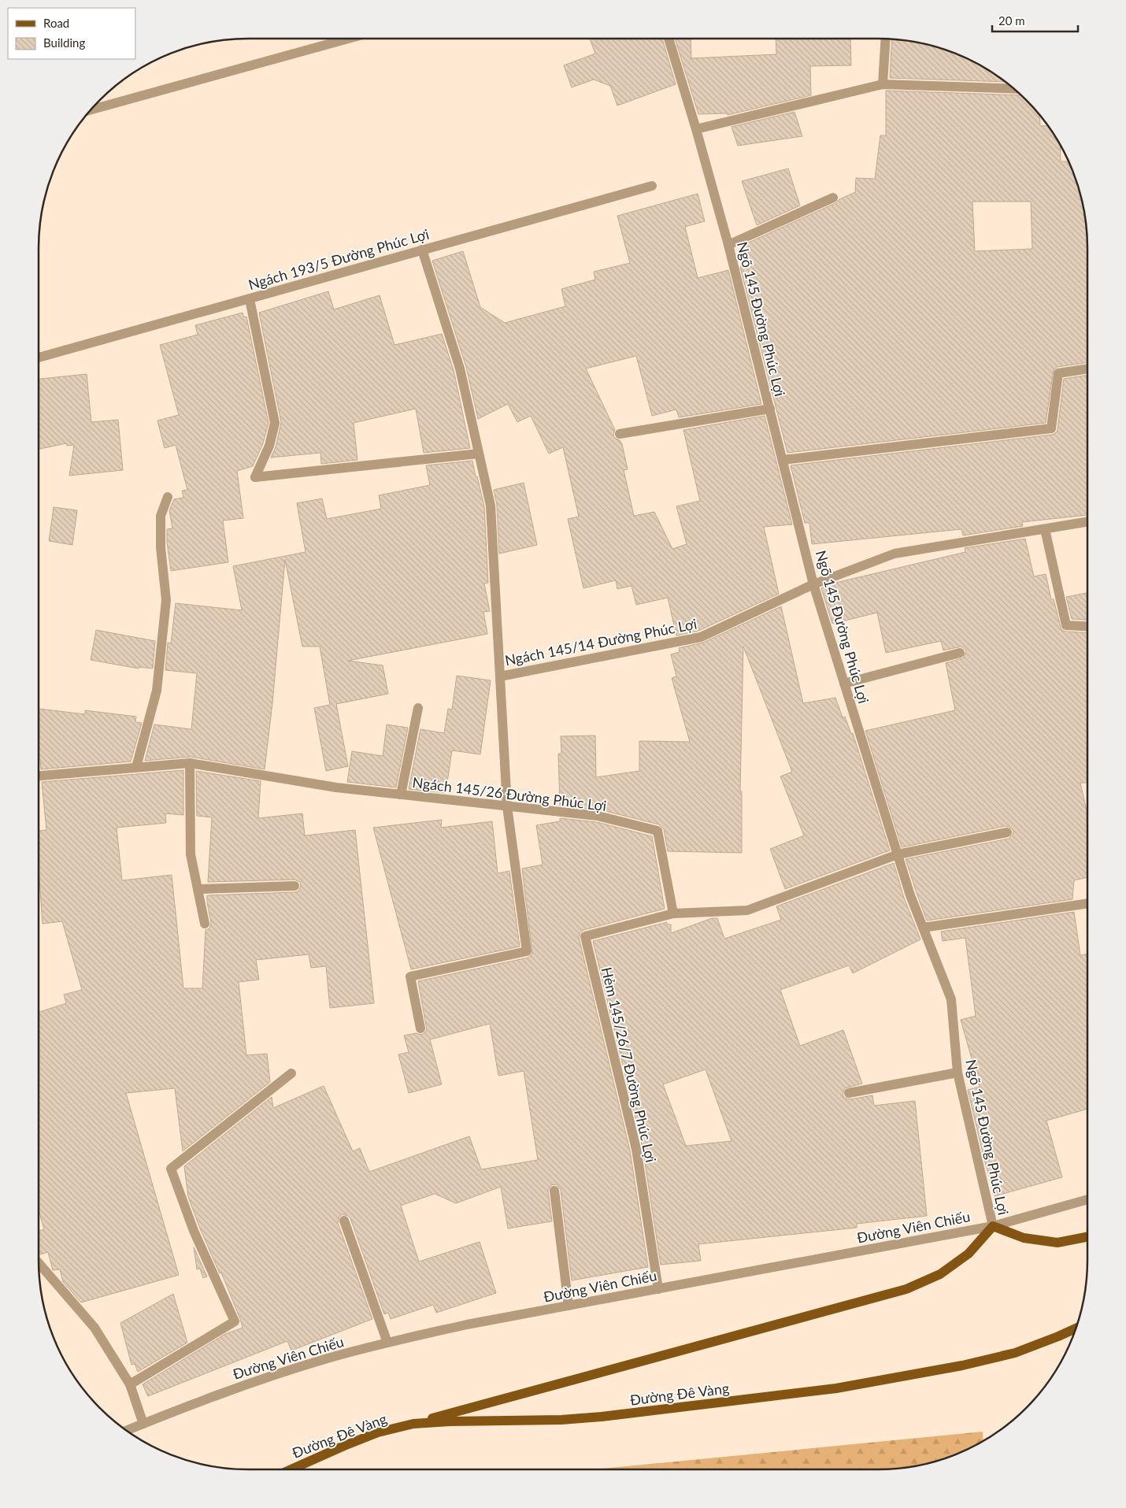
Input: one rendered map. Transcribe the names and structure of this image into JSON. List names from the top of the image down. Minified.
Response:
{"streets":{"main road":["Đường Đê Vàng"],"street":["Ngách 193/5 Đường Phúc Lợi","Ngõ 145 Đường Phúc Lợi","Ngách 145/14 Đường Phúc Lợi","Ngách 145/26 Đường Phúc Lợi","Hẻm 145/26/7 Đường Phúc Lợi","Đường Viên Chiếu"]},"crossings":[["Ngách 193/5 Đường Phúc Lợi","Ngách 145/14 Đường Phúc Lợi"],["Ngõ 145 Đường Phúc Lợi","Ngách 145/14 Đường Phúc Lợi"],["Ngõ 145 Đường Phúc Lợi","Đường Viên Chiếu"],["Ngách 145/14 Đường Phúc Lợi","Ngách 145/26 Đường Phúc Lợi"],["Ngách 145/26 Đường Phúc Lợi","Hẻm 145/26/7 Đường Phúc Lợi"],["Hẻm 145/26/7 Đường Phúc Lợi","Đường Viên Chiếu"]],"legend":["Road","Building"],"scale_bar":"20 m"}
